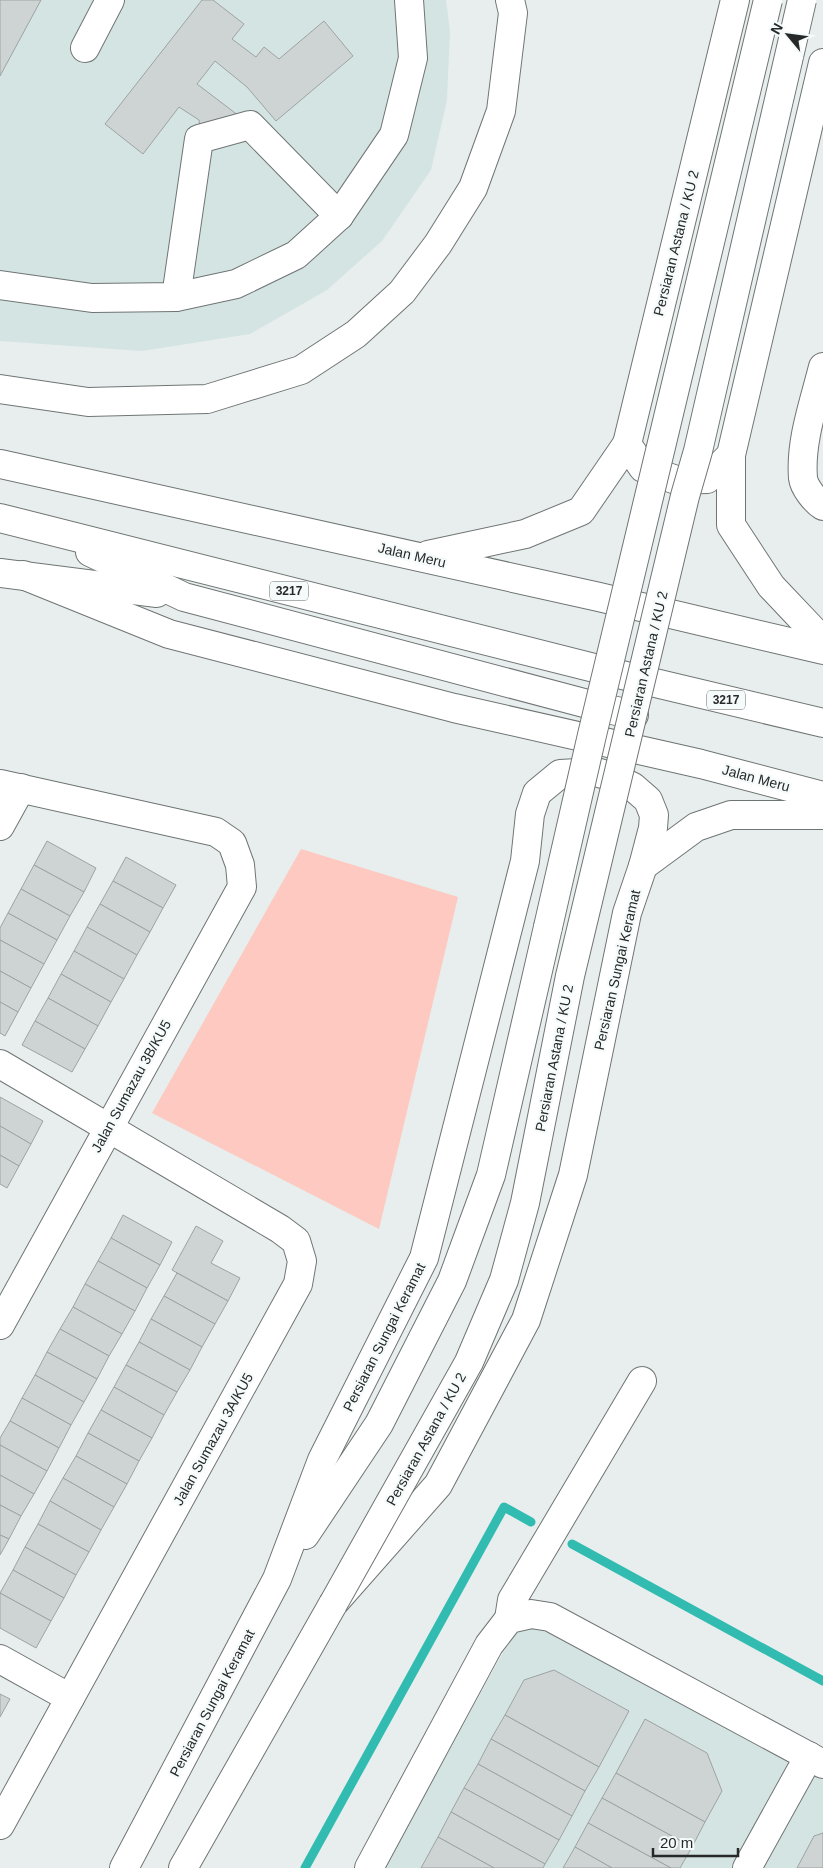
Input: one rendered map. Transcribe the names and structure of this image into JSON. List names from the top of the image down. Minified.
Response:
{"streets":{"main road":["Persiaran Astana / KU 2","Jalan Meru","3217","Persiaran Sungai Keramat","Jalan Sumazau 3B/KU5","Jalan Sumazau 3A/KU5"]},"crossings":[["Persiaran Astana / KU 2","Persiaran Sungai Keramat"],["Jalan Sumazau 3B/KU5","Jalan Sumazau 3A/KU5"]],"scale_bar":"20 m","north":"top left"}
